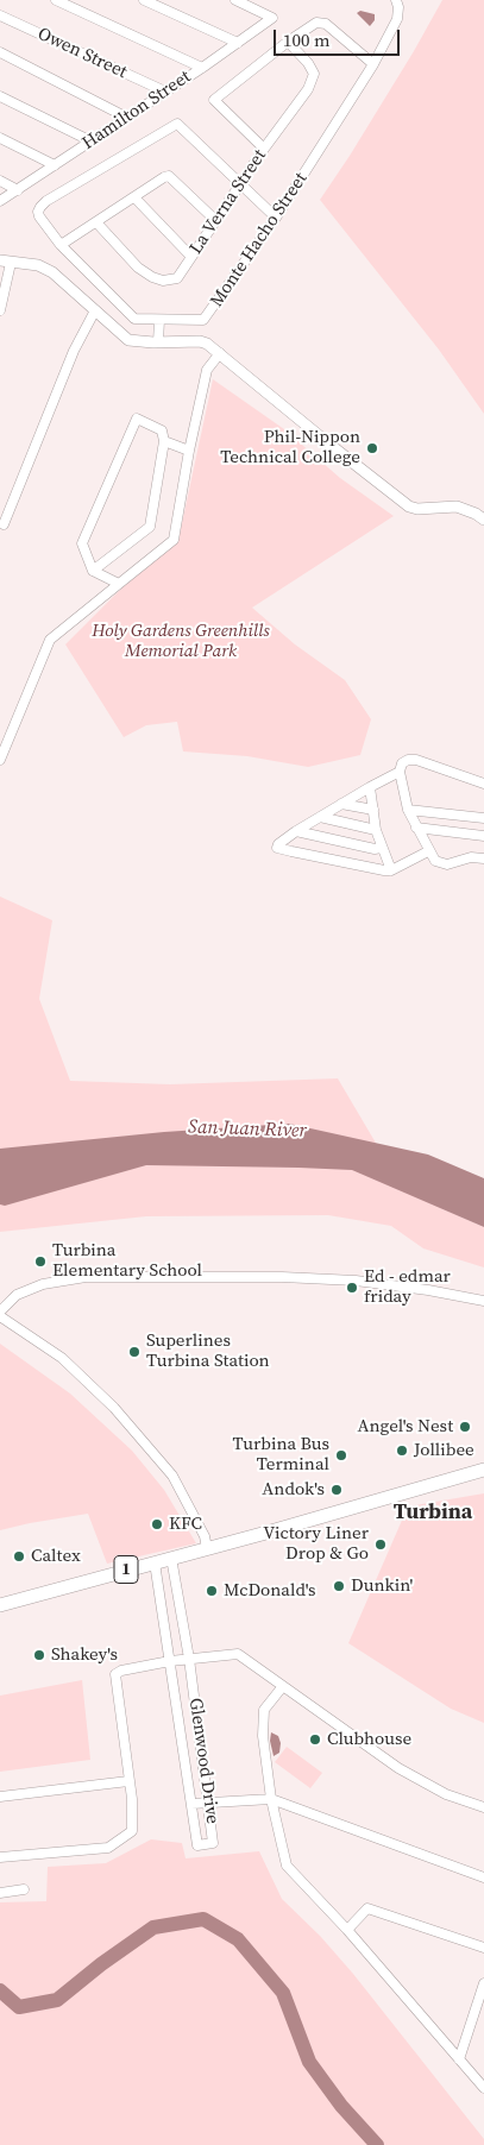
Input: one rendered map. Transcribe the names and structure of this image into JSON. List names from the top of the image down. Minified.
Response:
{"streets":{"highway":["1"],"street":["Owen Street","Hamilton Street","La Verna Street","Monte Hacho Street","Glenwood Drive"]},"crossings":[["Owen Street","Hamilton Street"],["La Verna Street","Monte Hacho Street"],["1","Glenwood Drive"]],"districts":["Turbina"],"water":["San Juan River"],"parks":["Holy Gardens Greenhills Memorial Park"],"places":["Phil-Nippon Technical College","Turbina Elementary School","Ed - edmar friday","Superlines Turbina Station","Angel's Nest","Jollibee","Turbina Bus Terminal","Andok's","KFC","Victory Liner Drop & Go","Caltex","Dunkin'","McDonald's","Shakey's","Clubhouse"],"scale_bar":"100 m"}
